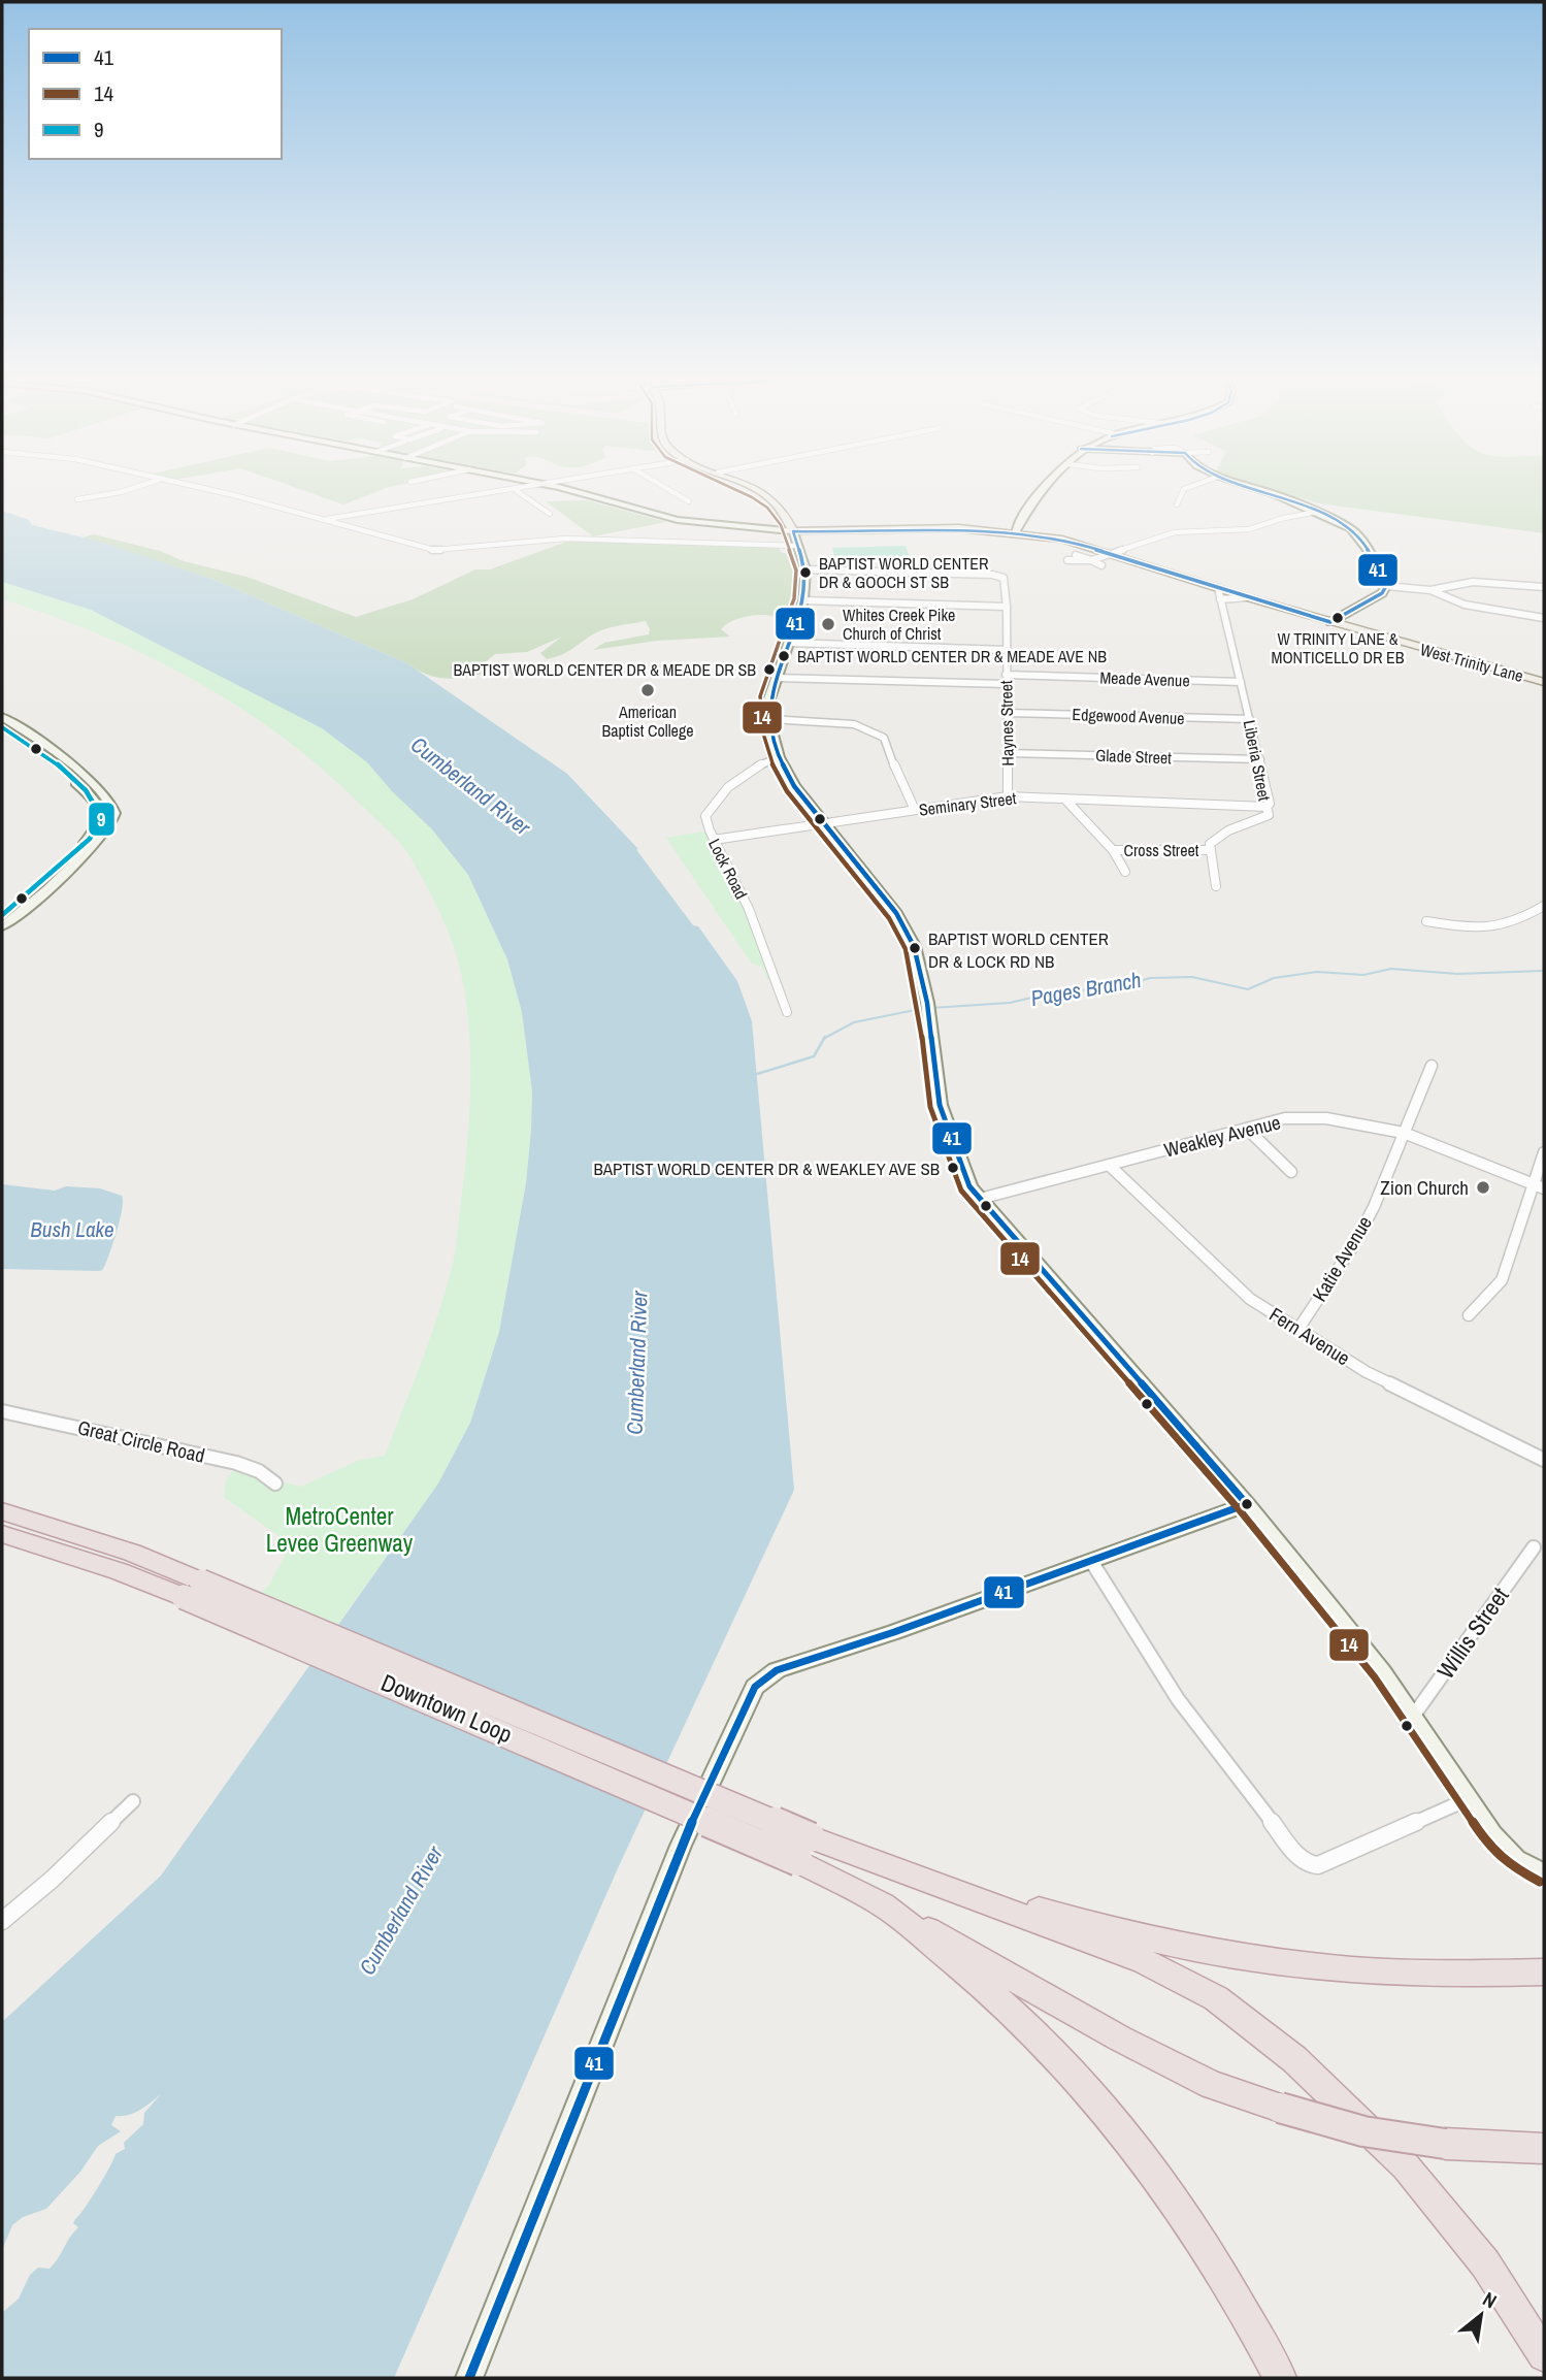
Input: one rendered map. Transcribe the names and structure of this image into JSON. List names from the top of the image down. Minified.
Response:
{"streets":{"highway":["Downtown Loop"],"main road":["West Trinity Lane"],"street":["Meade Avenue","Edgewood Avenue","Haynes Street","Glade Street","Liberia Street","Seminary Street","Cross Street","Lock Road","Weakley Avenue","Katie Avenue","Fern Avenue","Great Circle Road","Willis Street"]},"crossings":[["West Trinity Lane","Liberia Street"],["Meade Avenue","Haynes Street"],["Meade Avenue","Liberia Street"],["Edgewood Avenue","Haynes Street"],["Edgewood Avenue","Liberia Street"],["Haynes Street","Glade Street"],["Haynes Street","Seminary Street"],["Glade Street","Liberia Street"],["Liberia Street","Seminary Street"],["Liberia Street","Cross Street"],["Seminary Street","Lock Road"],["Weakley Avenue","Katie Avenue"],["Weakley Avenue","Fern Avenue"],["Katie Avenue","Fern Avenue"]],"water":["Cumberland River","Pages Branch","Bush Lake"],"parks":["MetroCenter Levee Greenway"],"places":["BAPTIST WORLD CENTER DR & GOOCH ST SB","W TRINITY LANE & MONTICELLO DR EB","Whites Creek Pike Church of Christ","BAPTIST WORLD CENTER DR & MEADE AVE NB","BAPTIST WORLD CENTER DR & MEADE DR SB","American Baptist College","BAPTIST WORLD CENTER DR & LOCK RD NB","BAPTIST WORLD CENTER DR & WEAKLEY AVE SB","Zion Church"],"lines":["transit line 41","transit line 14","transit line 9"],"legend":["41","14","9"],"north":"top right"}
